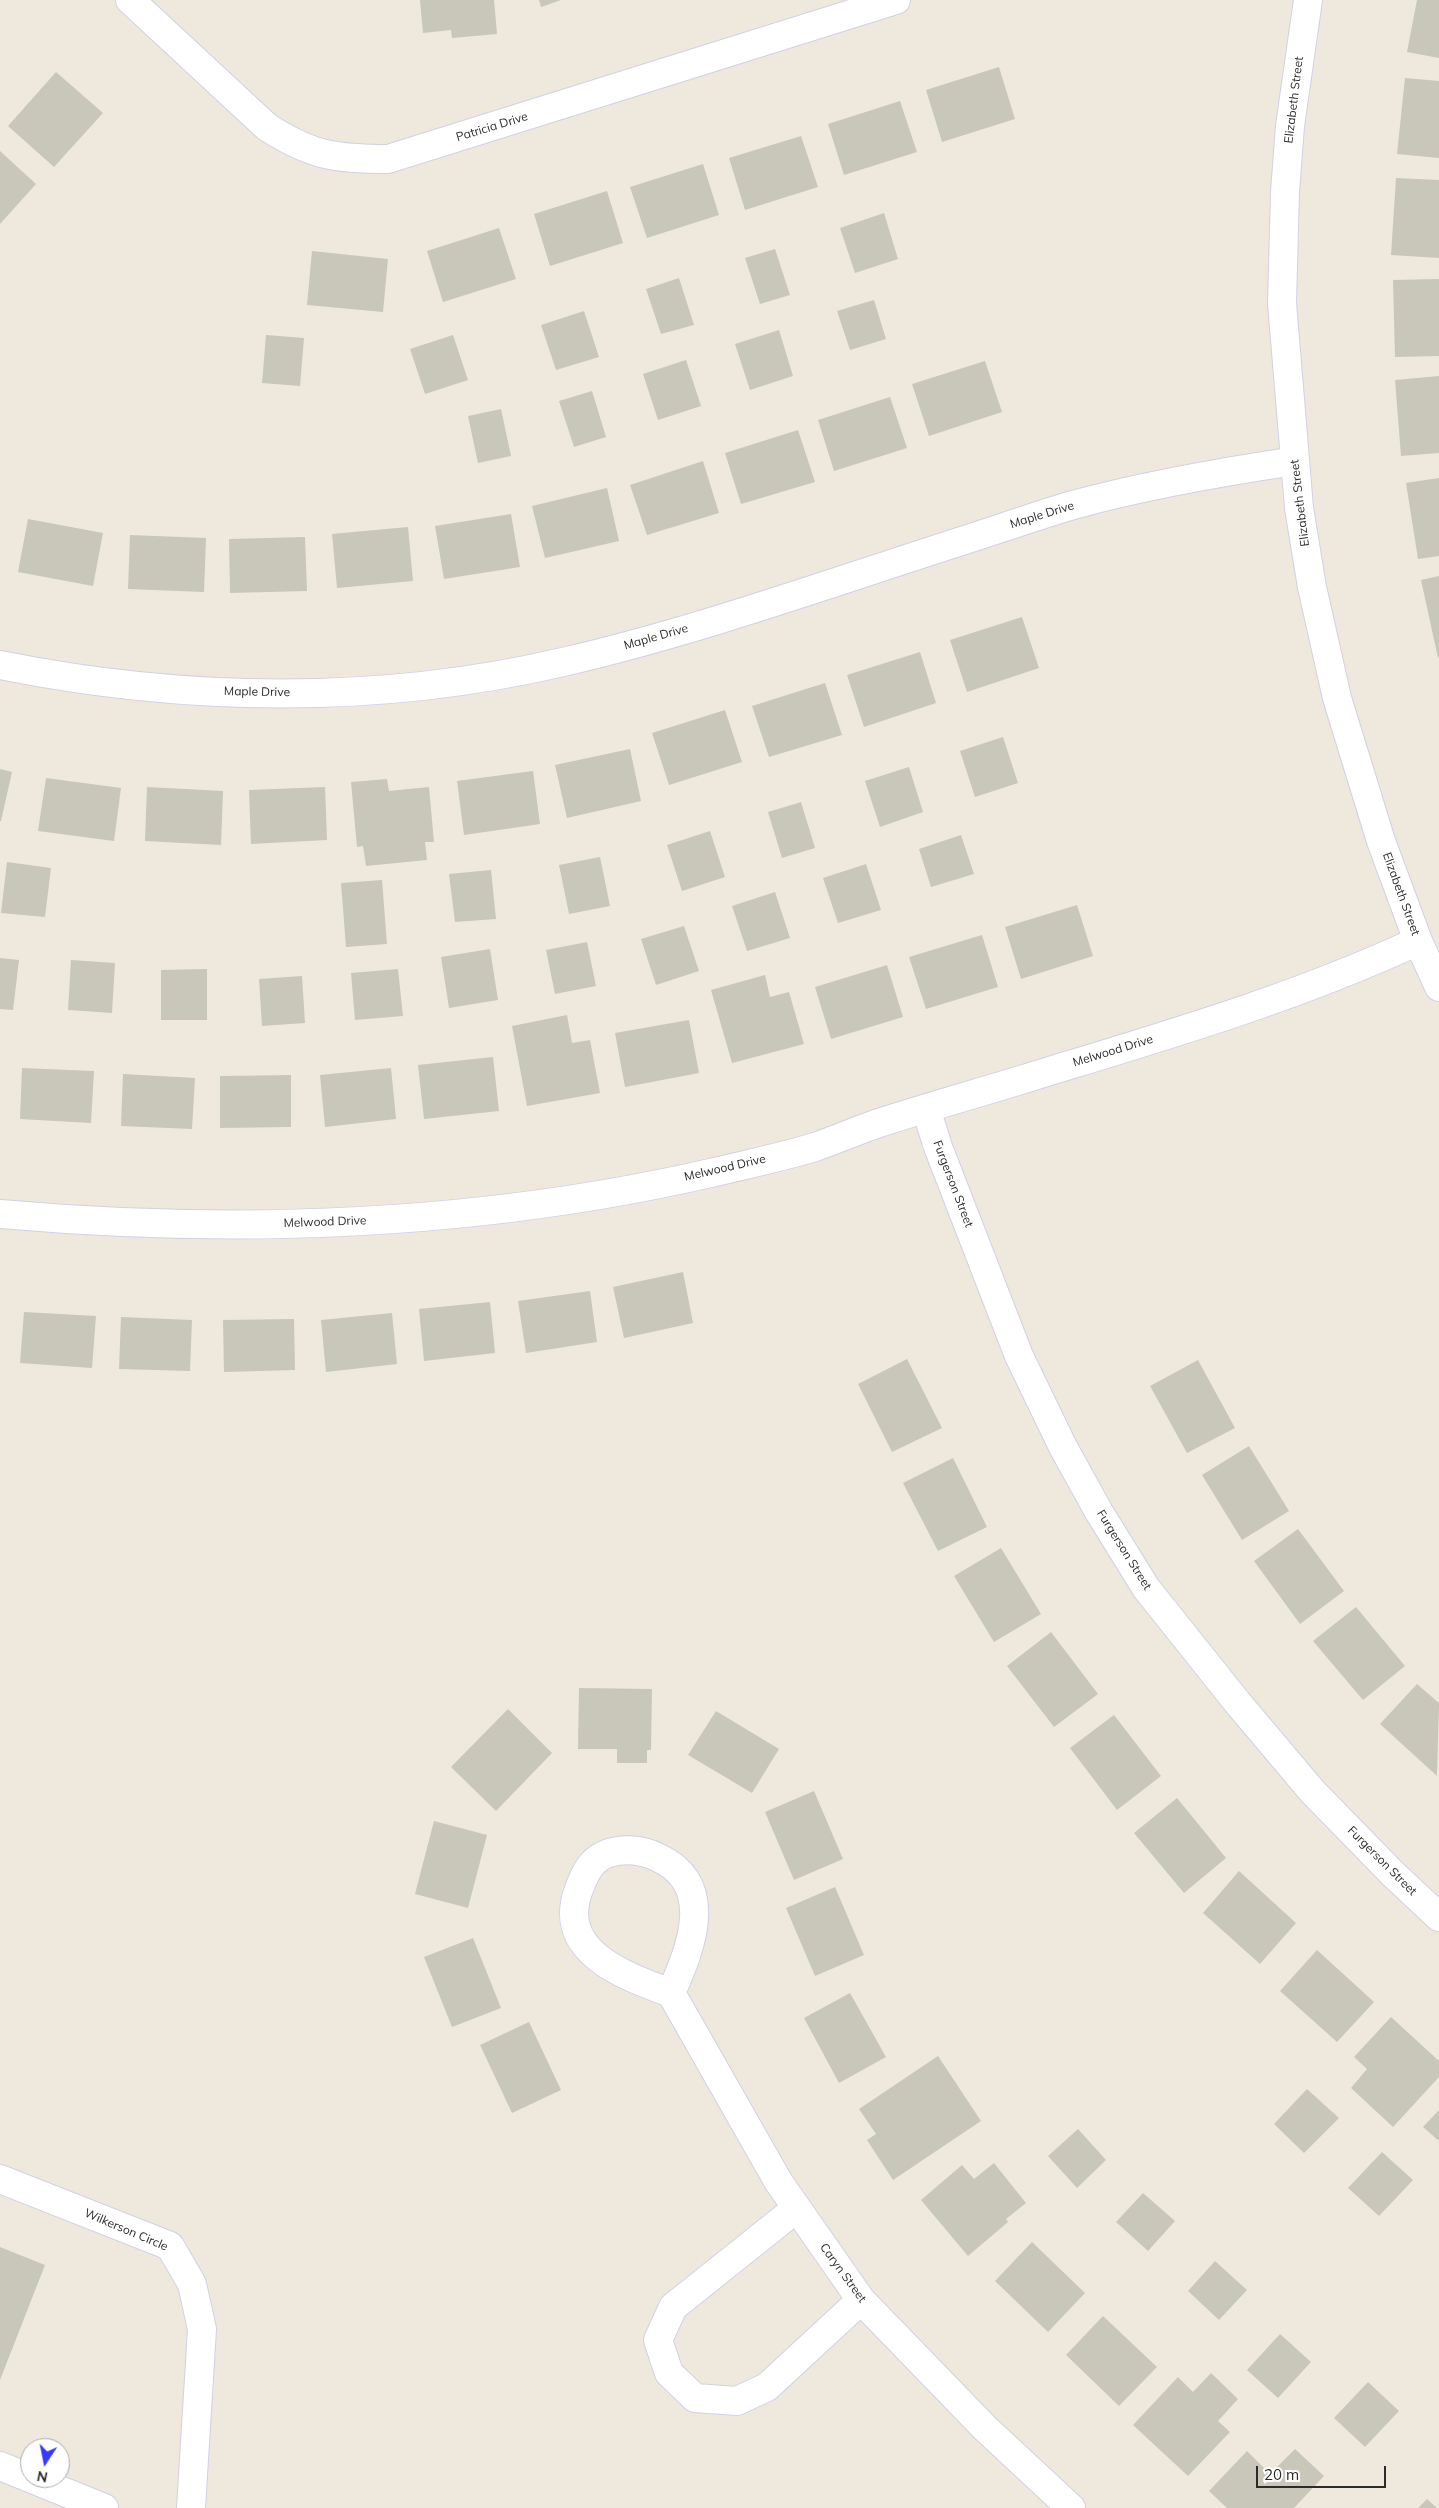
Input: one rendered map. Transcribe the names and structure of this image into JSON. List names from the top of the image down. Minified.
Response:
{"streets":{"street":["Elizabeth Street","Patricia Drive","Maple Drive","Melwood Drive","Furgerson Street","Wilkerson Circle","Caryn Street"]},"crossings":[["Elizabeth Street","Maple Drive"],["Elizabeth Street","Melwood Drive"],["Melwood Drive","Furgerson Street"]],"scale_bar":"20 m","north":"bottom"}
